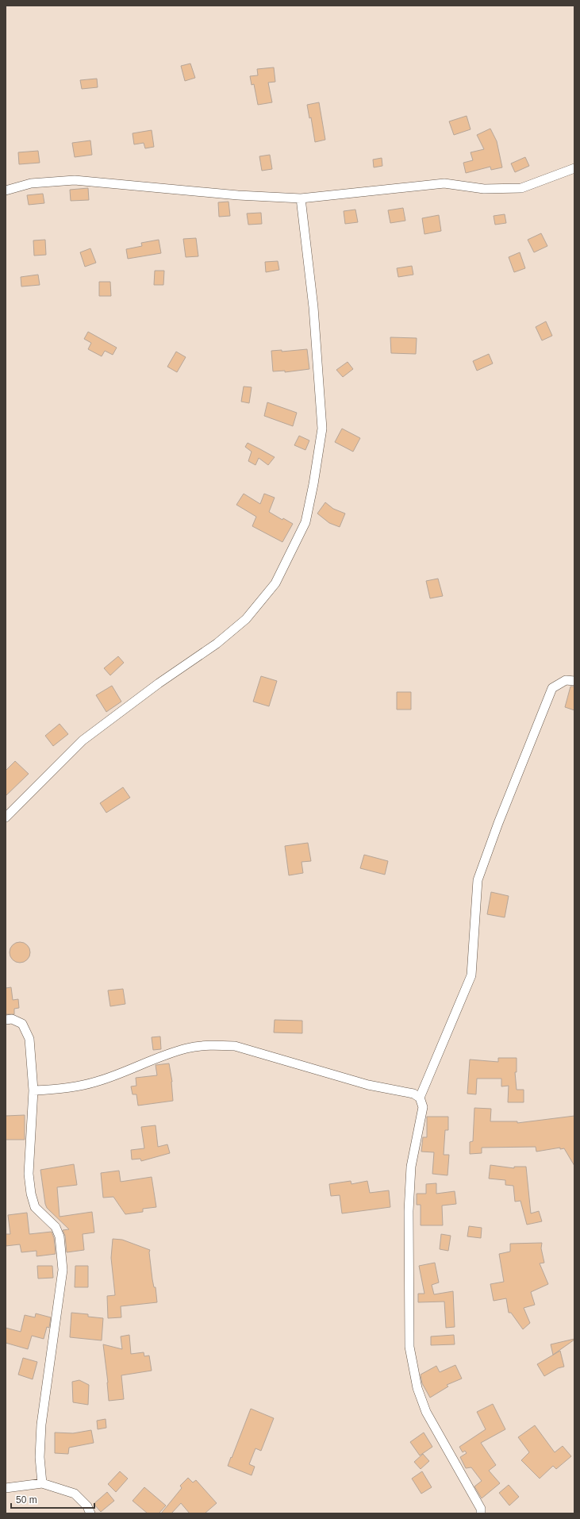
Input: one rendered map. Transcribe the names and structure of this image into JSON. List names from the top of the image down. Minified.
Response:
{"scale_bar":"50 m"}
